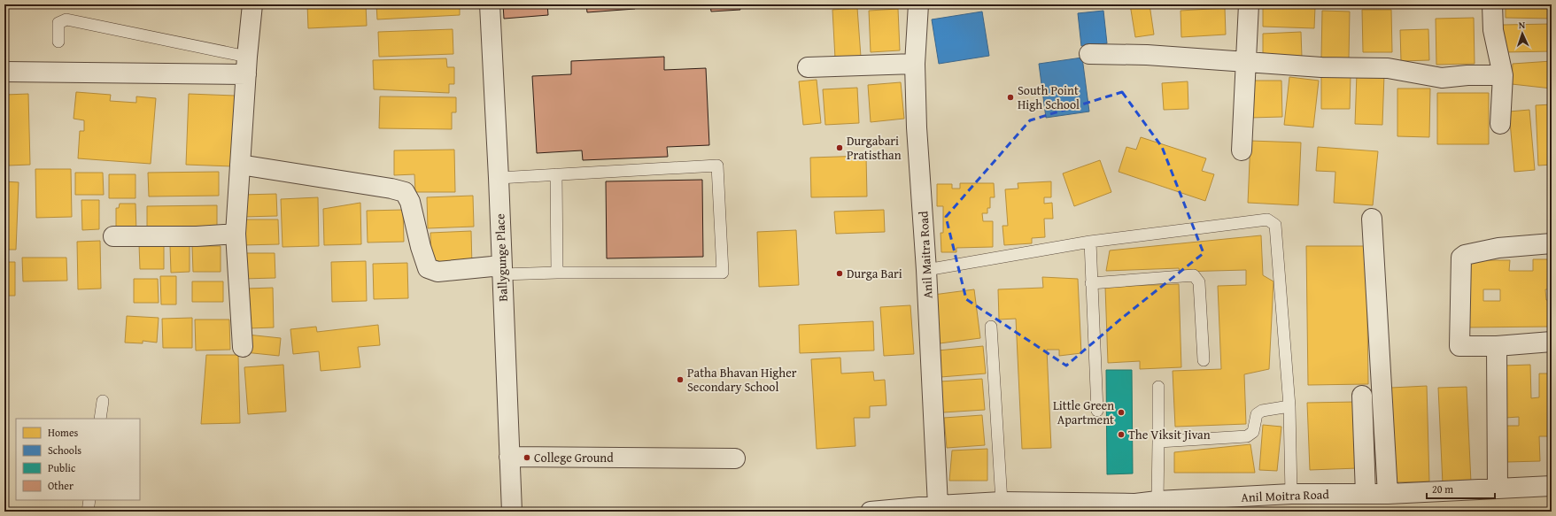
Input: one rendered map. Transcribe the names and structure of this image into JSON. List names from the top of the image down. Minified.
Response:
{"streets":{"street":["Anil Maitra Road","Ballygunge Place","Anil Moitra Road"]},"crossings":[["Anil Maitra Road","Anil Moitra Road"]],"places":["South Point High School","Durgabari Pratisthan","Durga Bari","Patha Bhavan Higher Secondary School","Little Green Apartment","The Viksit Jivan","College Ground"],"legend":["Homes","Schools","Public","Other"],"scale_bar":"20 m","north":"top"}
